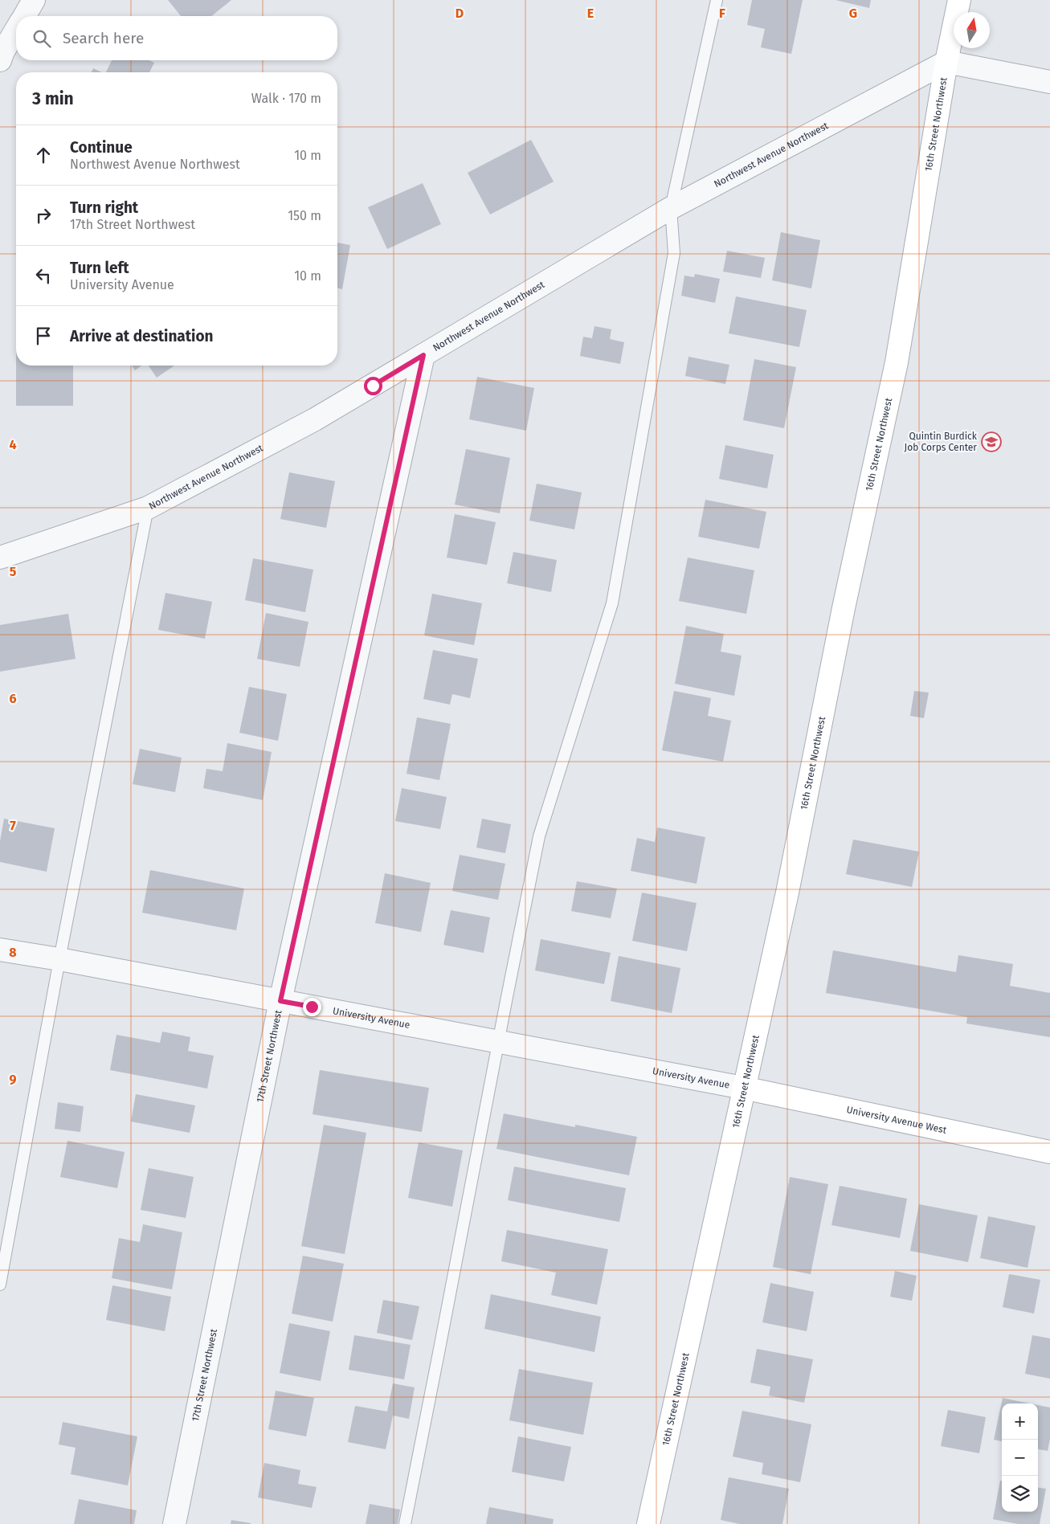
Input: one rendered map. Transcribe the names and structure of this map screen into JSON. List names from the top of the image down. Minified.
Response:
{"streets":{"street":["16th Street Northwest","Northwest Avenue Northwest","University Avenue","17th Street Northwest","University Avenue West"]},"crossings":[["16th Street Northwest","Northwest Avenue Northwest"],["16th Street Northwest","University Avenue"],["16th Street Northwest","University Avenue West"],["Northwest Avenue Northwest","17th Street Northwest"],["University Avenue","17th Street Northwest"],["University Avenue","University Avenue West"]],"places":{"school or university":["Quintin Burdick Job Corps Center"]},"north":"top","page":{"search":"Search here","heading":["3 min","Walk · 170 m"],"list":[["Continue","Northwest Avenue Northwest","10 m"],["Turn right","17th Street Northwest","150 m"],["Turn left","University Avenue","10 m"],"Arrive at destination"],"map_buttons":["+","−"]},"grid":{"columns":["D","E","F","G"],"rows":["4","5","6","7","8","9"]}}
